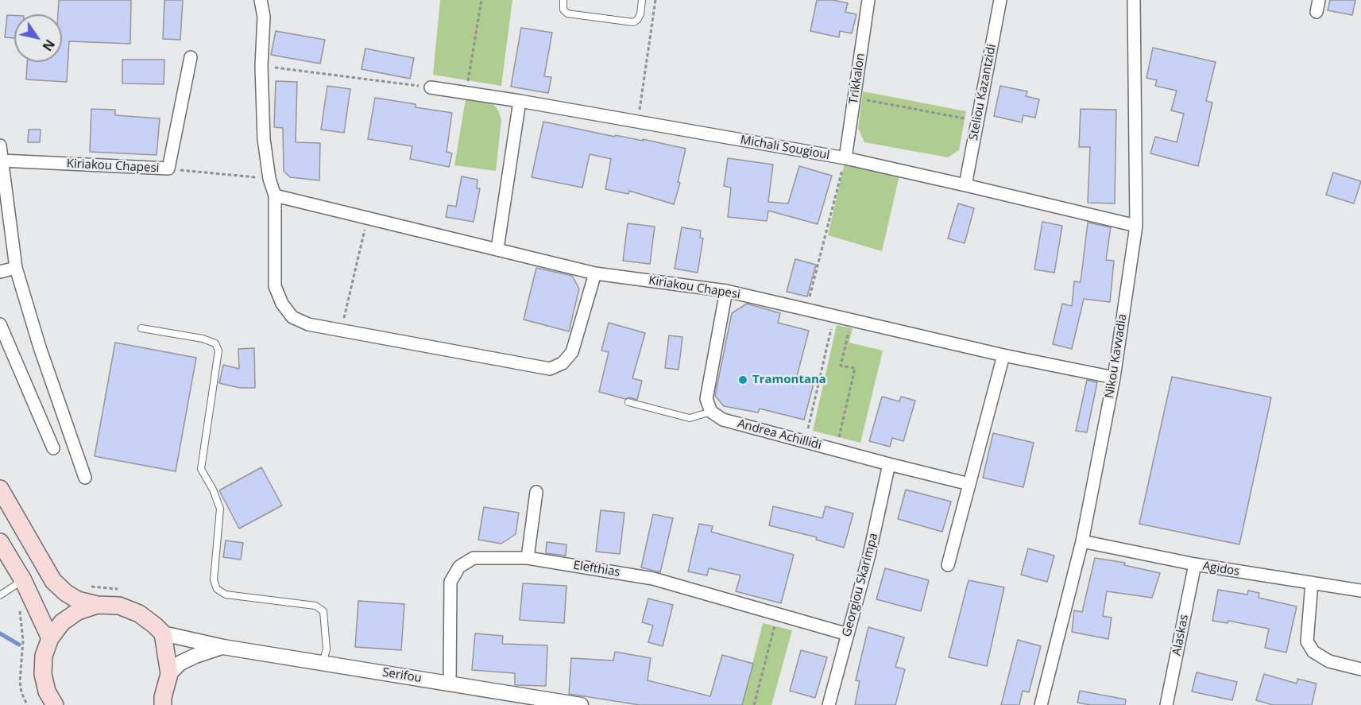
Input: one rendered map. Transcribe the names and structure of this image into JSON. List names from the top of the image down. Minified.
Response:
{"streets":{"street":["Trikkalon","Steliou Kazantzidi","Michali Sougioul","Kiriakou Chapesi","Nikou Kavvadia","Andrea Achillidi","Elefthias","Agidos","Georgiou Skarimpa","Alaskas","Serifou"]},"crossings":[["Trikkalon","Michali Sougioul"],["Steliou Kazantzidi","Michali Sougioul"],["Michali Sougioul","Nikou Kavvadia"],["Kiriakou Chapesi","Nikou Kavvadia"],["Nikou Kavvadia","Agidos"],["Andrea Achillidi","Georgiou Skarimpa"],["Elefthias","Georgiou Skarimpa"],["Elefthias","Serifou"],["Agidos","Alaskas"]],"places":["Tramontana"],"north":"bottom right"}
